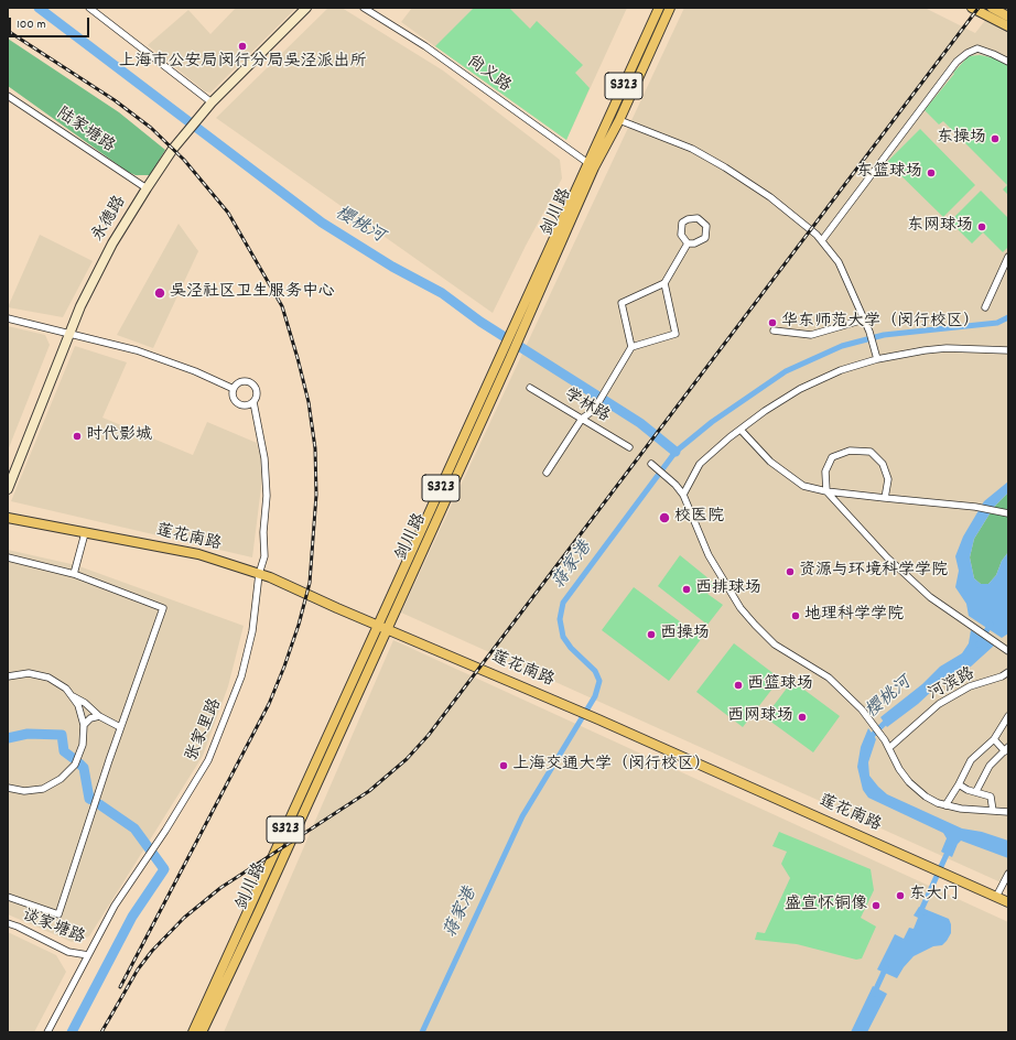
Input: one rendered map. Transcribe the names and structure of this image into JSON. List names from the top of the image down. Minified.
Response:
{"streets":{"main road":["S323","剑川路","莲花南路"],"street":["尚义路","陆家塘路","永德路","学林路","河滨路","张家里路","谈家塘路"]},"crossings":[["尚义路","剑川路"],["陆家塘路","永德路"],["剑川路","莲花南路"],["莲花南路","张家里路"],["张家里路","谈家塘路"]],"water":["樱桃河","蒋家港"],"places":["上海市公安局闵行分局吴泾派出所","东操场","东篮球场","东网球场","吴泾社区卫生服务中心","华东师范大学（闵行校区）","时代影城","校医院","资源与环境科学学院","西排球场","地理科学学院","西操场","西篮球场","西网球场","上海交通大学（闵行校区）","东大门","盛宣怀铜像"],"scale_bar":"100 m"}
